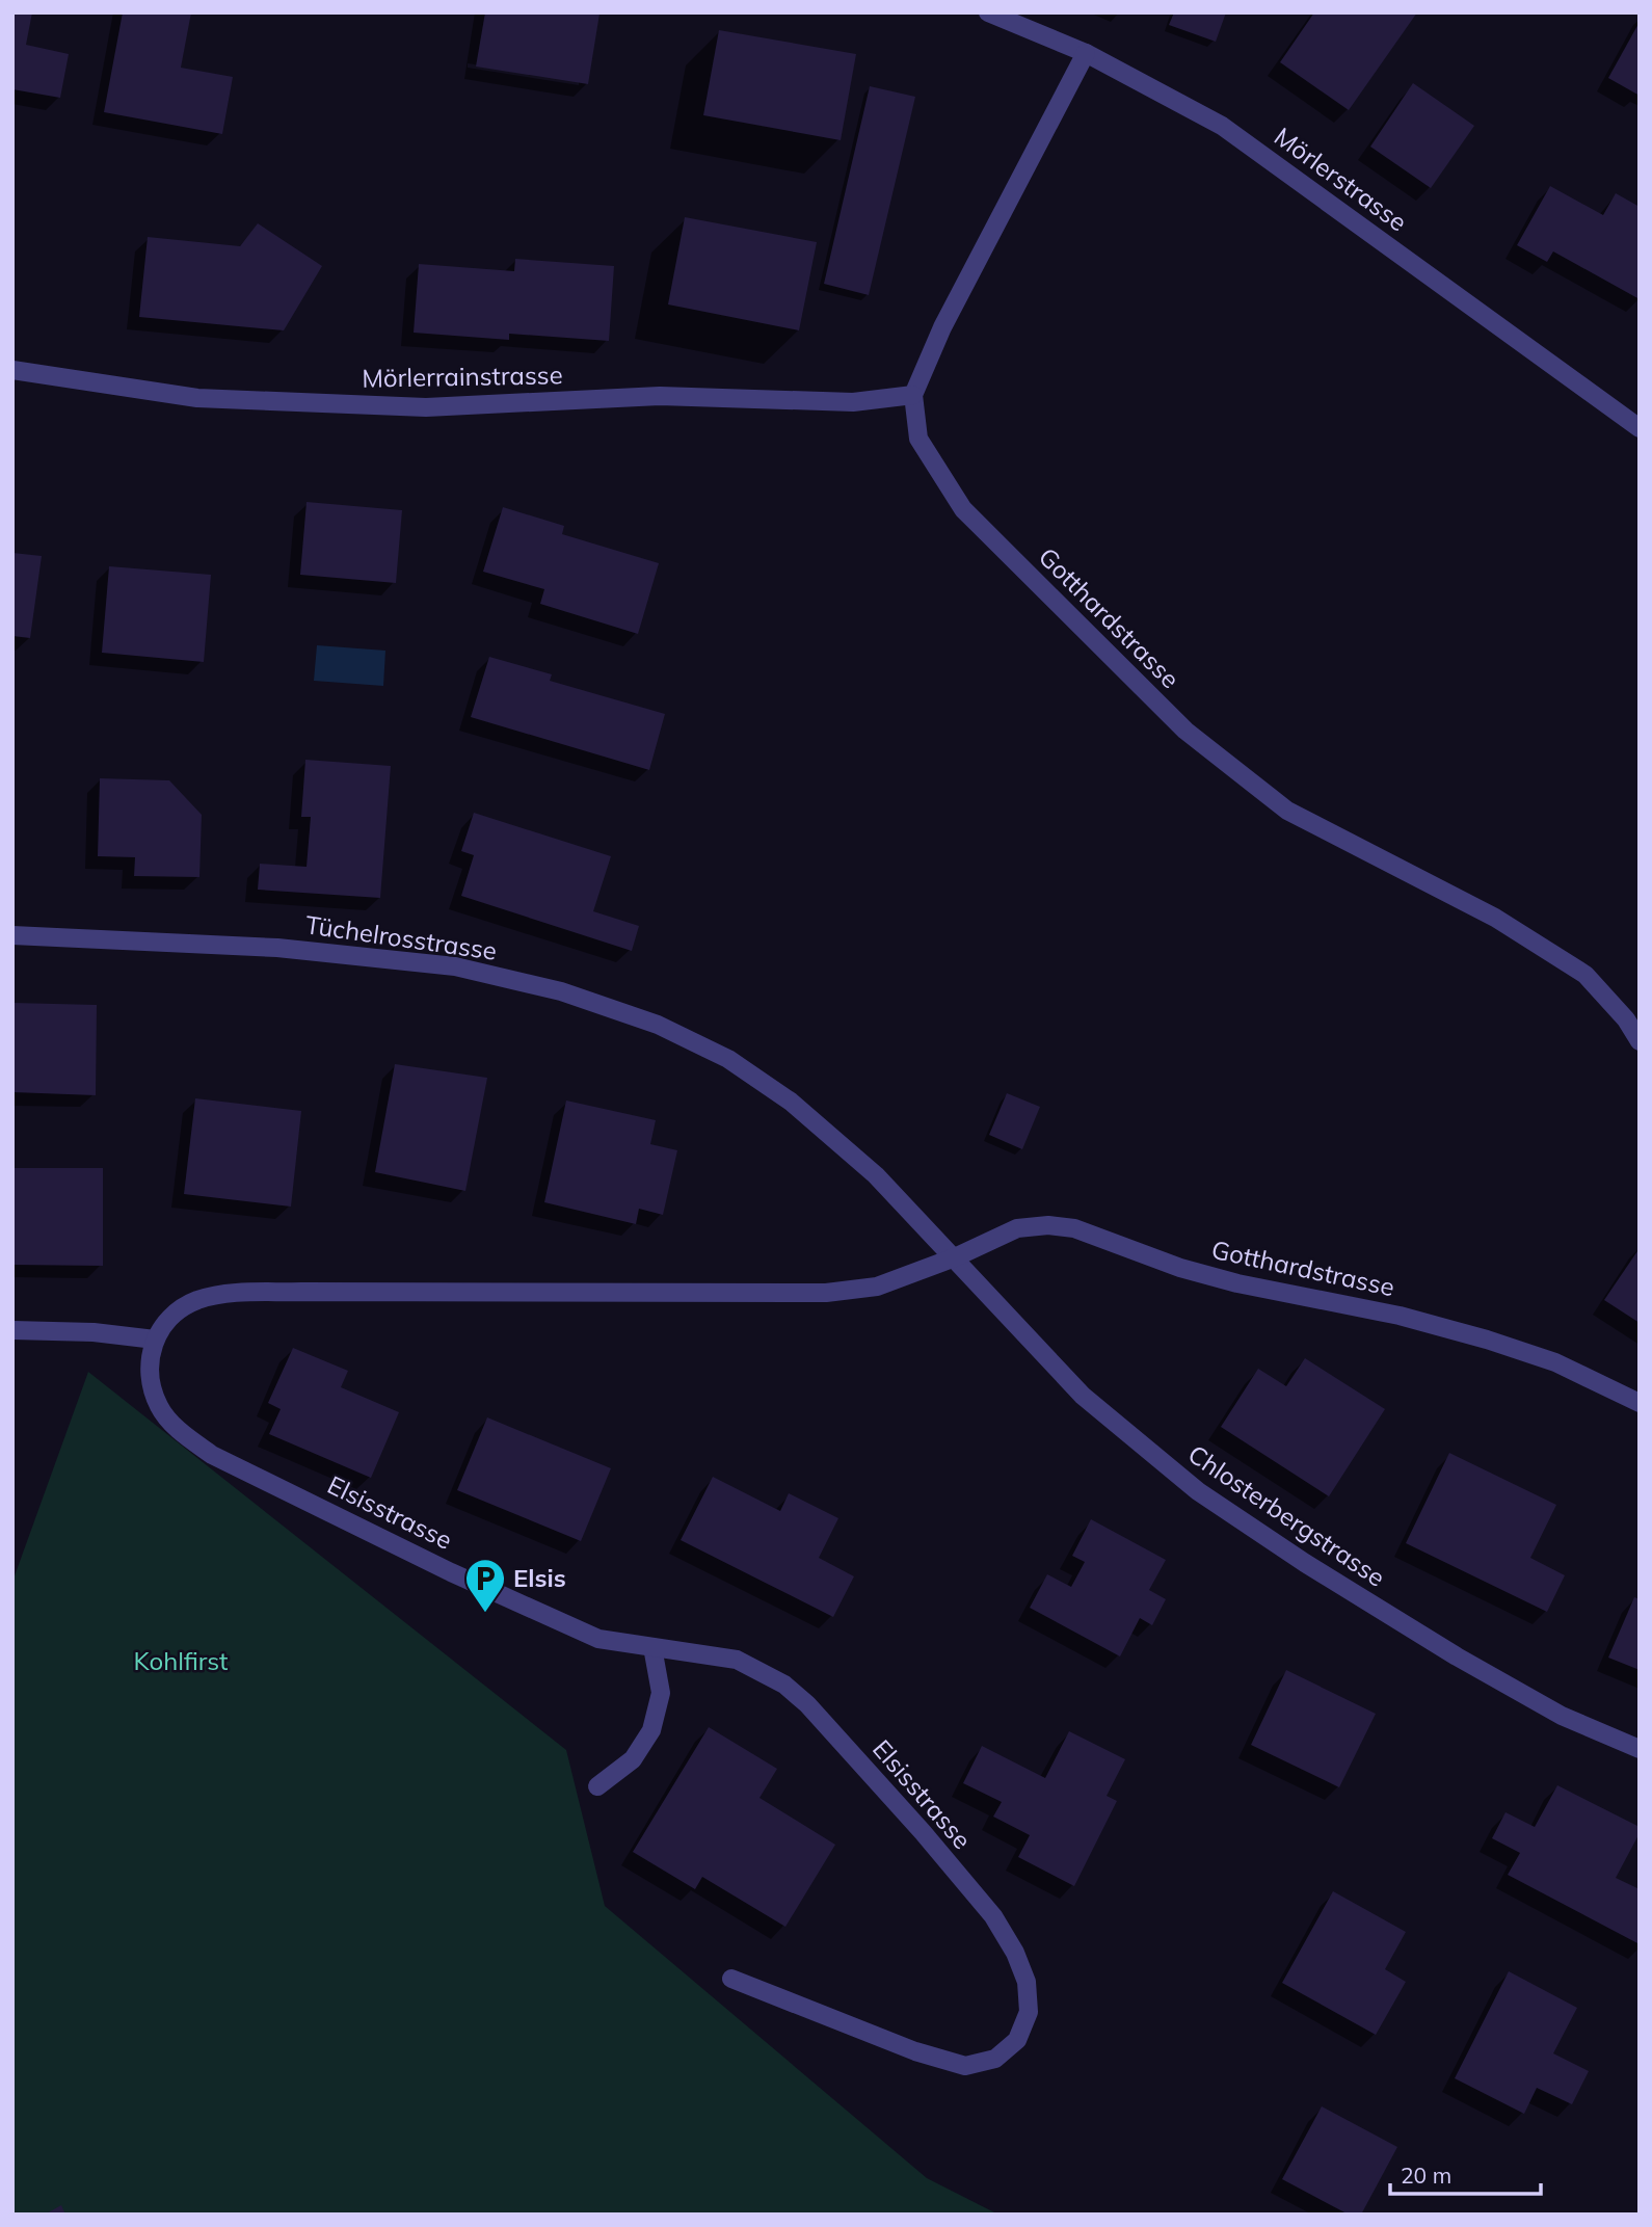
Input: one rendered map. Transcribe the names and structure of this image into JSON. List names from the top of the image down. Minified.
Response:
{"streets":{"street":["Mörlerstrasse","Mörlerrainstrasse","Gotthardstrasse","Tüchelrosstrasse","Elsisstrasse","Chlosterbergstrasse"]},"crossings":[["Mörlerstrasse","Gotthardstrasse"],["Mörlerrainstrasse","Gotthardstrasse"],["Gotthardstrasse","Tüchelrosstrasse"],["Gotthardstrasse","Chlosterbergstrasse"],["Tüchelrosstrasse","Chlosterbergstrasse"]],"parks":["Kohlfirst"],"places":{"parking":["Elsis"]},"scale_bar":"20 m"}
